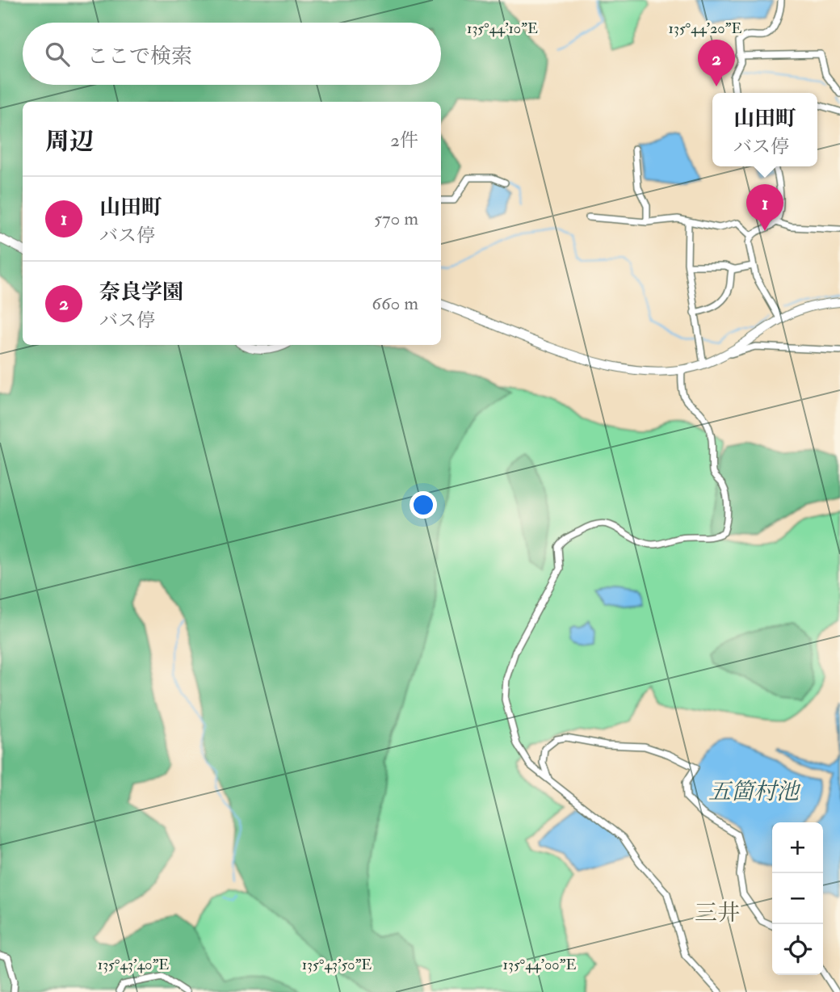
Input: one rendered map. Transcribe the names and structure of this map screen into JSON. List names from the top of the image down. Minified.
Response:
{"districts":["三井"],"water":["五箇村池"],"page":{"search":"ここで検索","pins":["2","1"],"popup":["山田町","バス停"],"heading":["周辺","2件"],"list":[{"mark":"1","name":"山田町","note":"バス停","value":"570 m"},{"mark":"2","name":"奈良学園","note":"バス停","value":"660 m"}],"map_buttons":["+","−"]},"coordinates":["135°44'10\"E","135°44'20\"E","135°43'40\"E","135°43'50\"E","135°44'00\"E"]}
